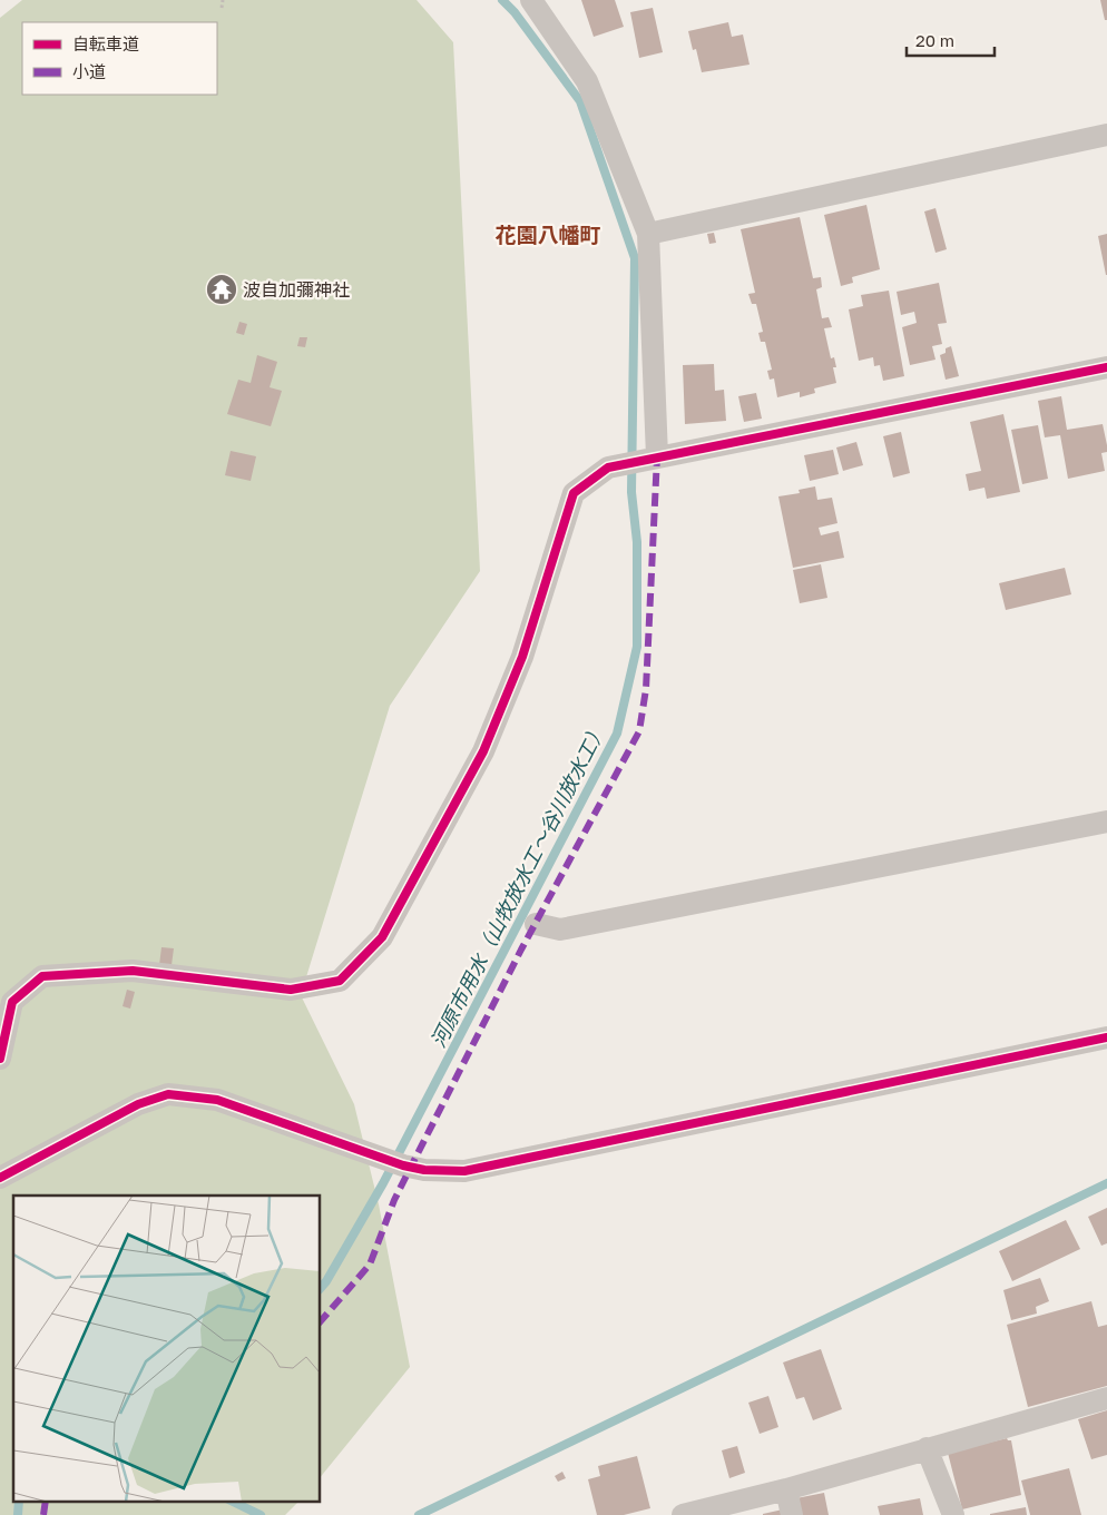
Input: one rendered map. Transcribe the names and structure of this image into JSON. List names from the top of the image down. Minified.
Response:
{"districts":["花園八幡町"],"water":["河原市用水（山牧放水工～谷川放水工）"],"places":{"temple":["波自加彌神社"]},"legend":["自転車道","小道"],"scale_bar":"20 m"}
